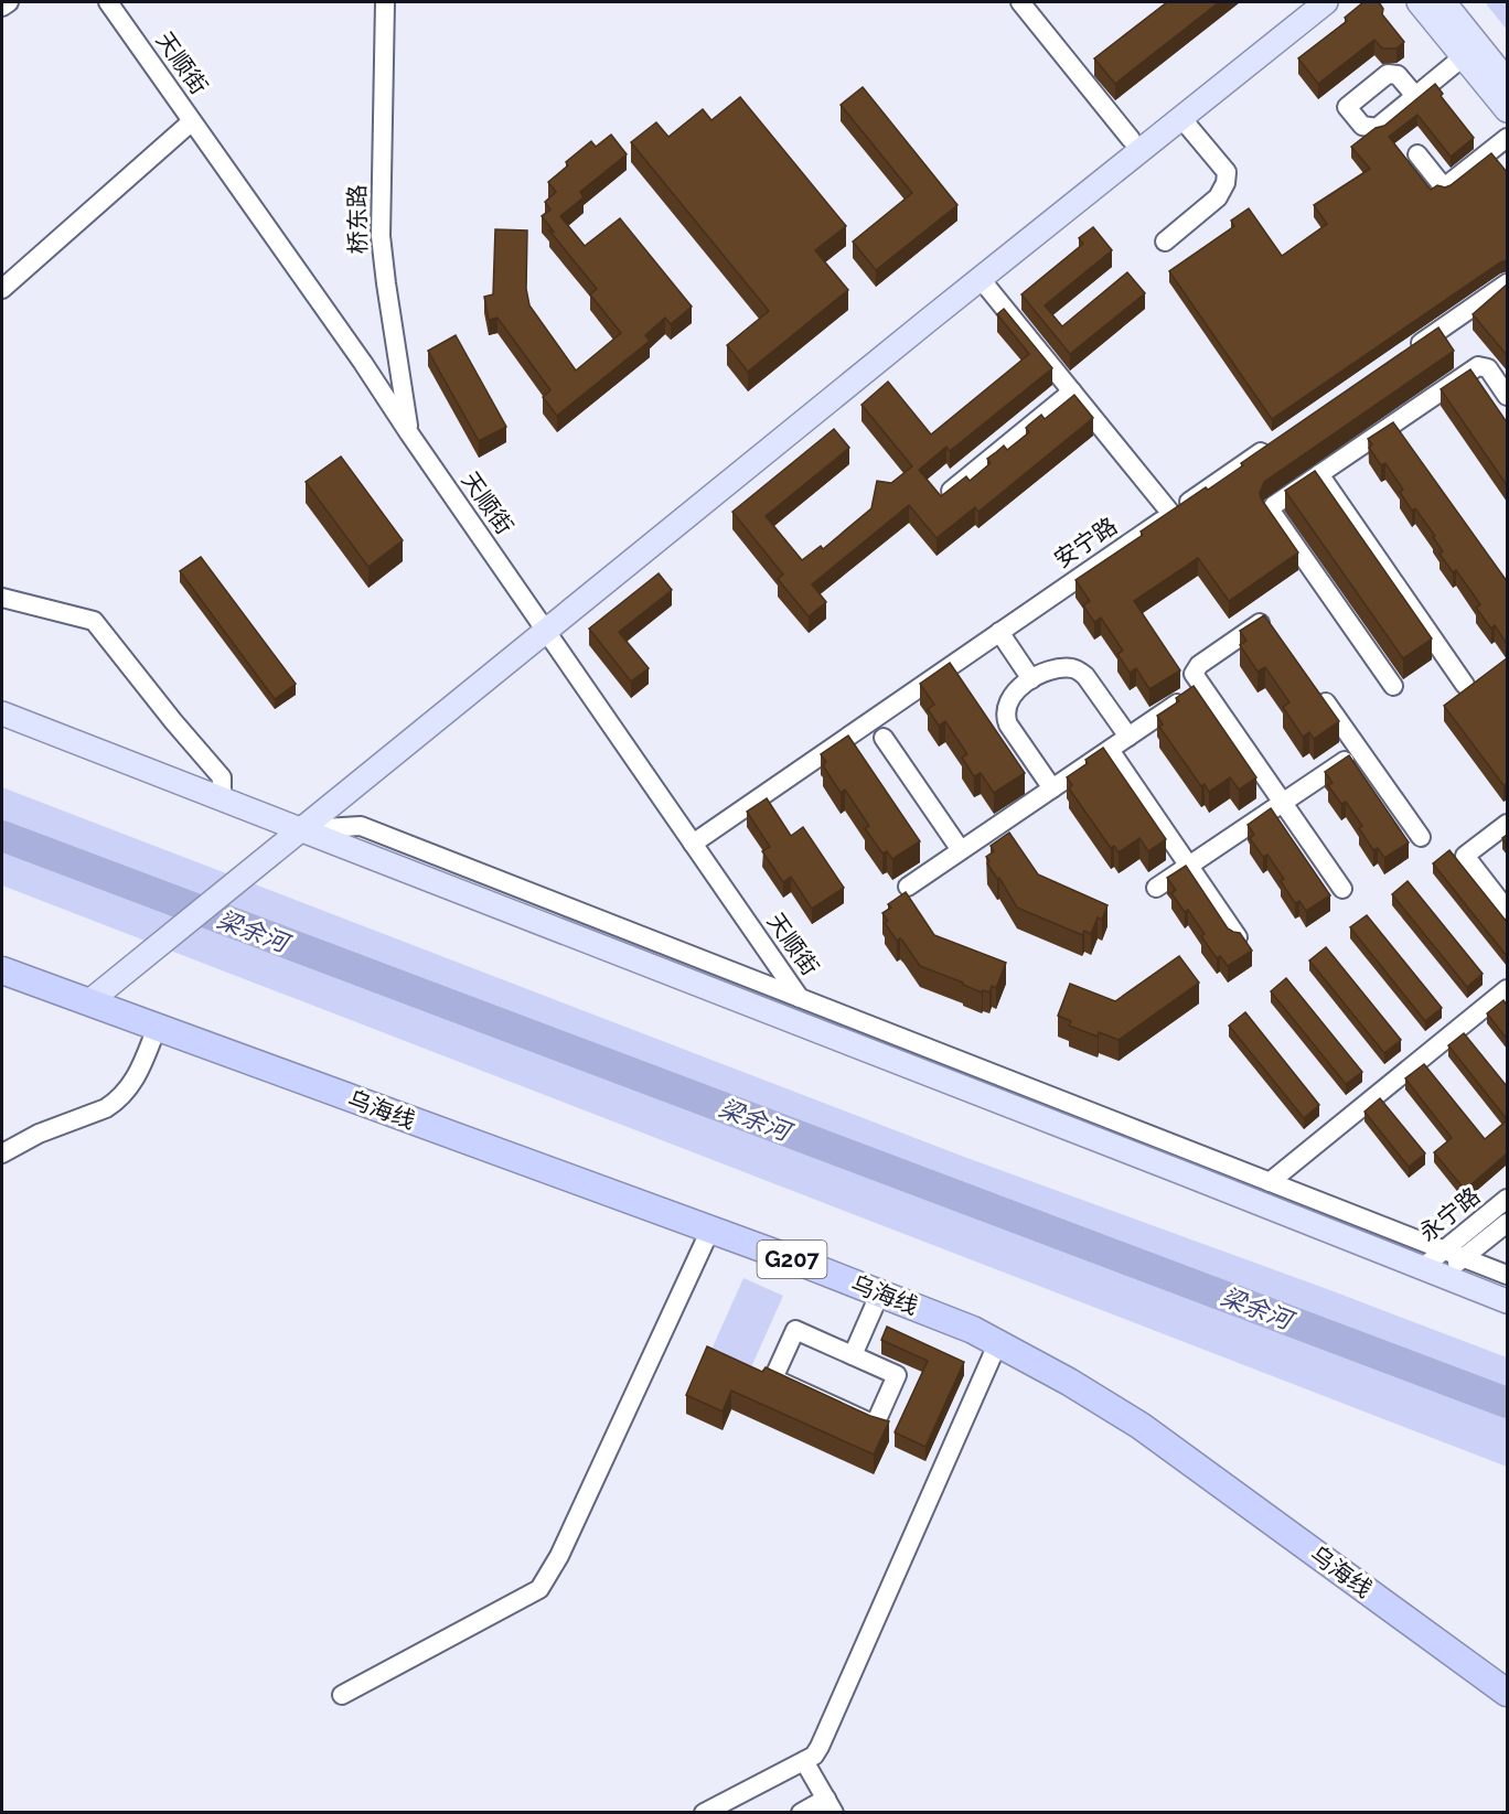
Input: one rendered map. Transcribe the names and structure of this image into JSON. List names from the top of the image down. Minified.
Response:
{"streets":{"highway":["乌海线","G207"],"street":["天顺街","桥东路","安宁路","永宁路"]},"crossings":[["天顺街","桥东路"],["天顺街","安宁路"]],"water":["梁余河"]}
